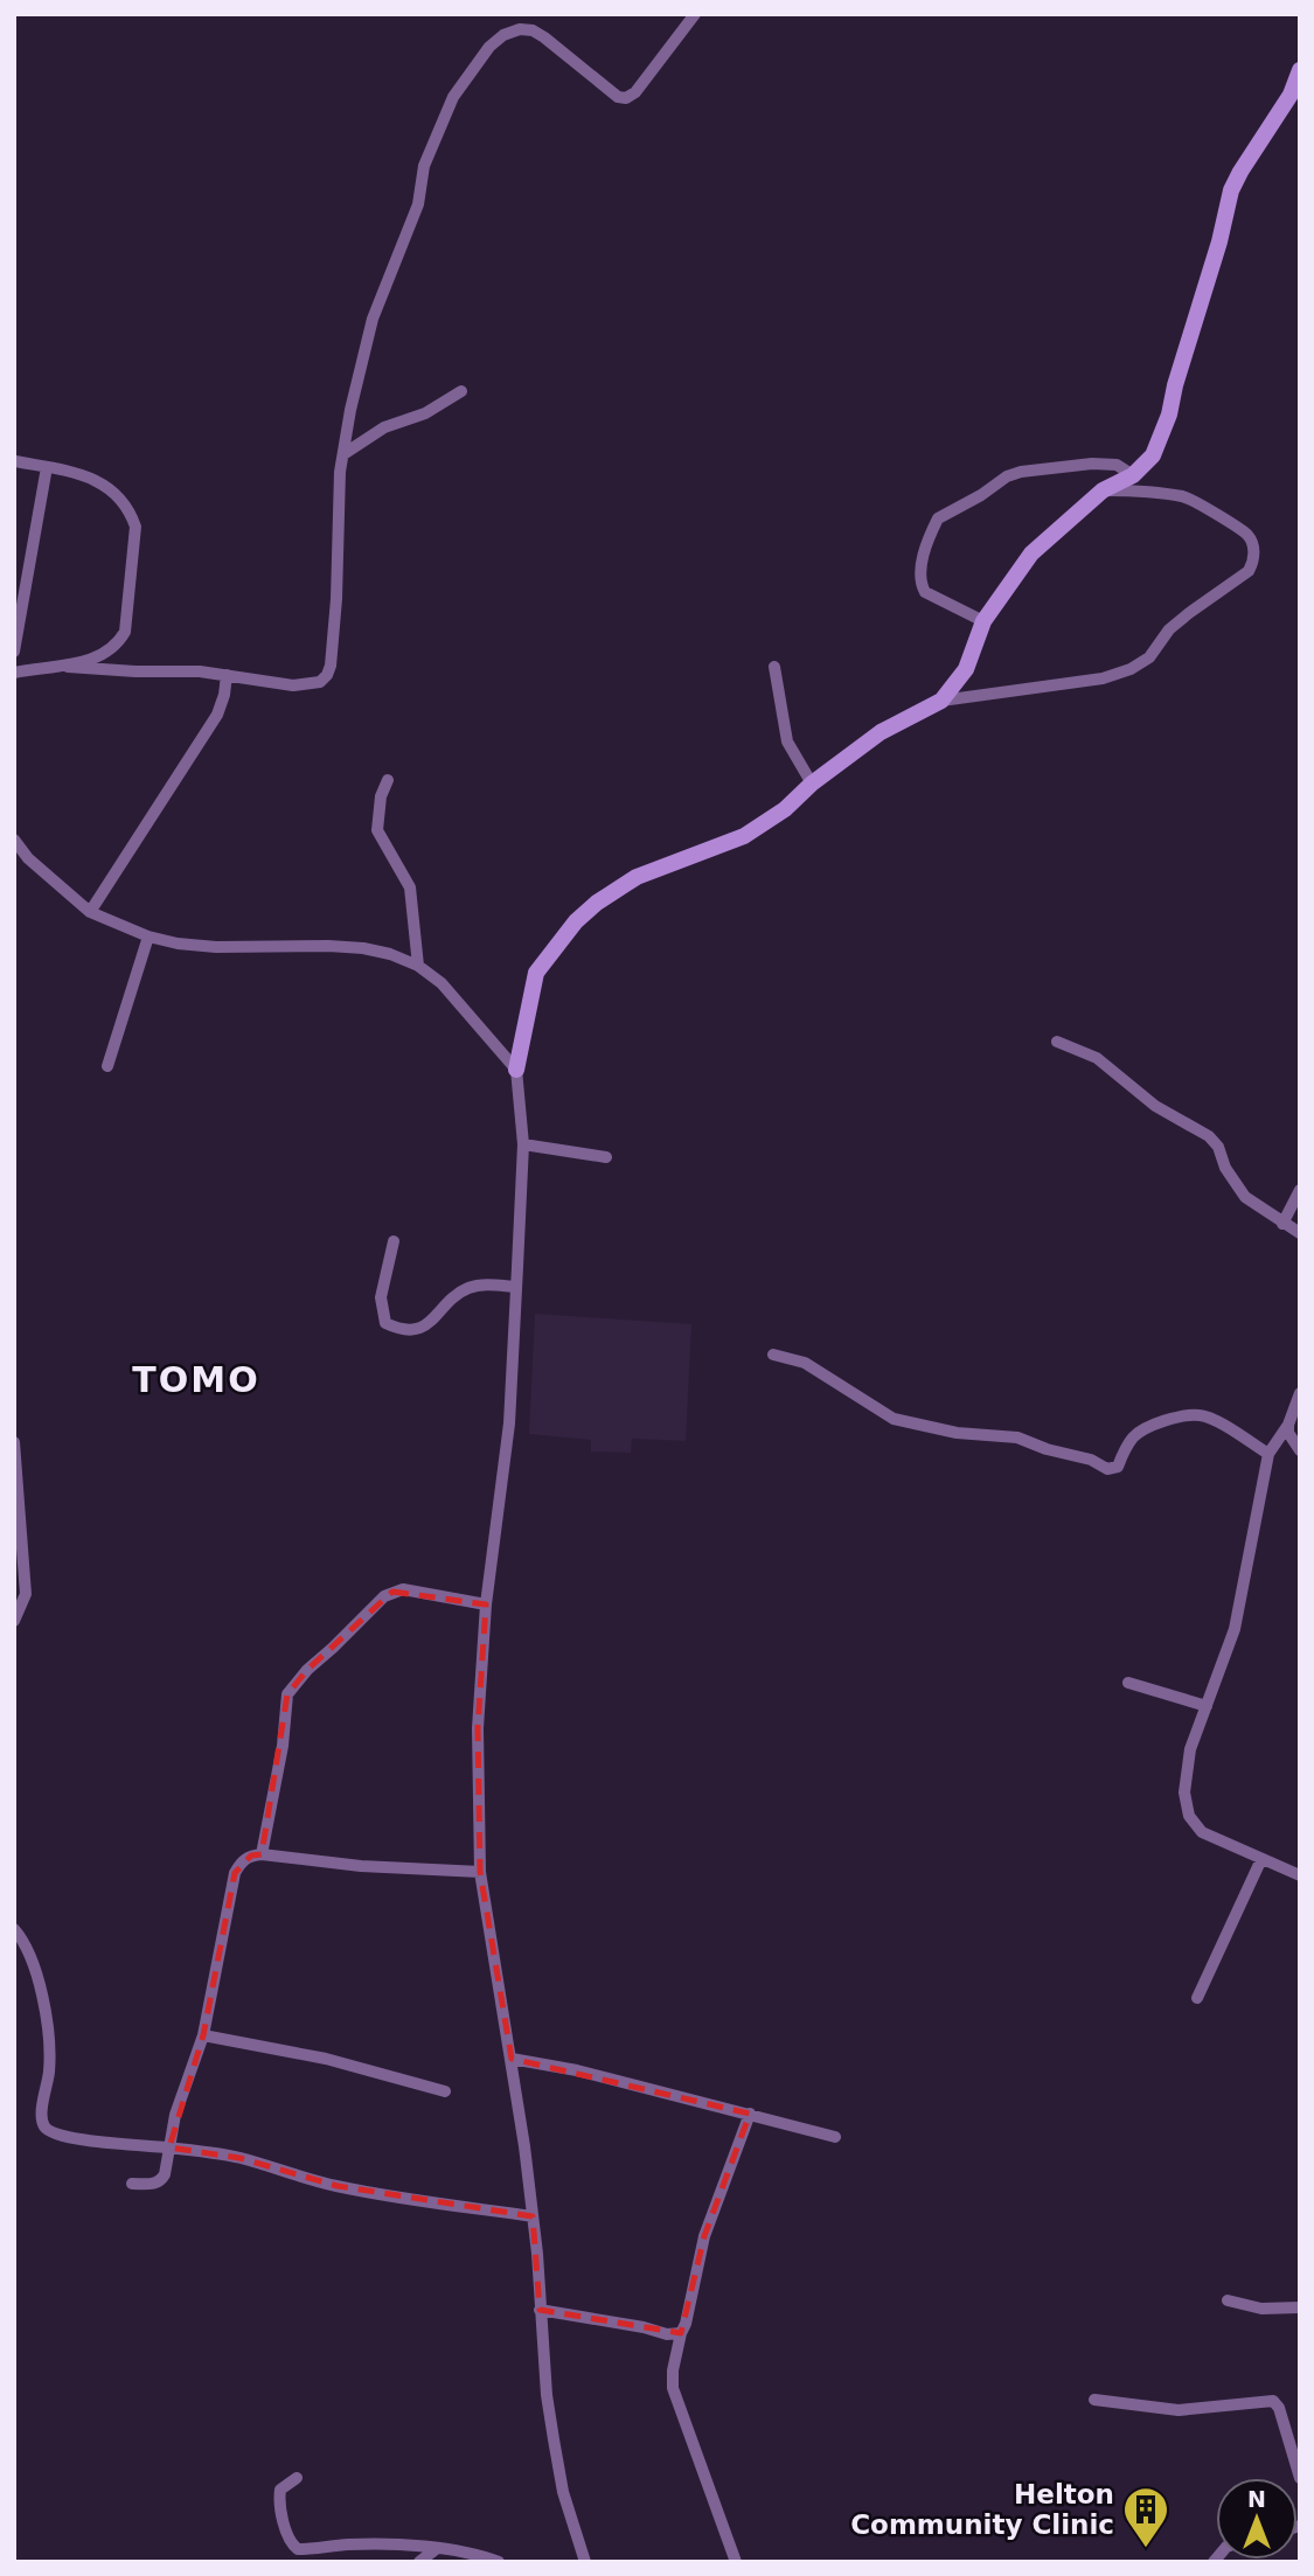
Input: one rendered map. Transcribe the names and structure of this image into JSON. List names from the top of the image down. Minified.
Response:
{"districts":["TOMO"],"places":{"building":["Helton Community Clinic"]},"north":"top"}
